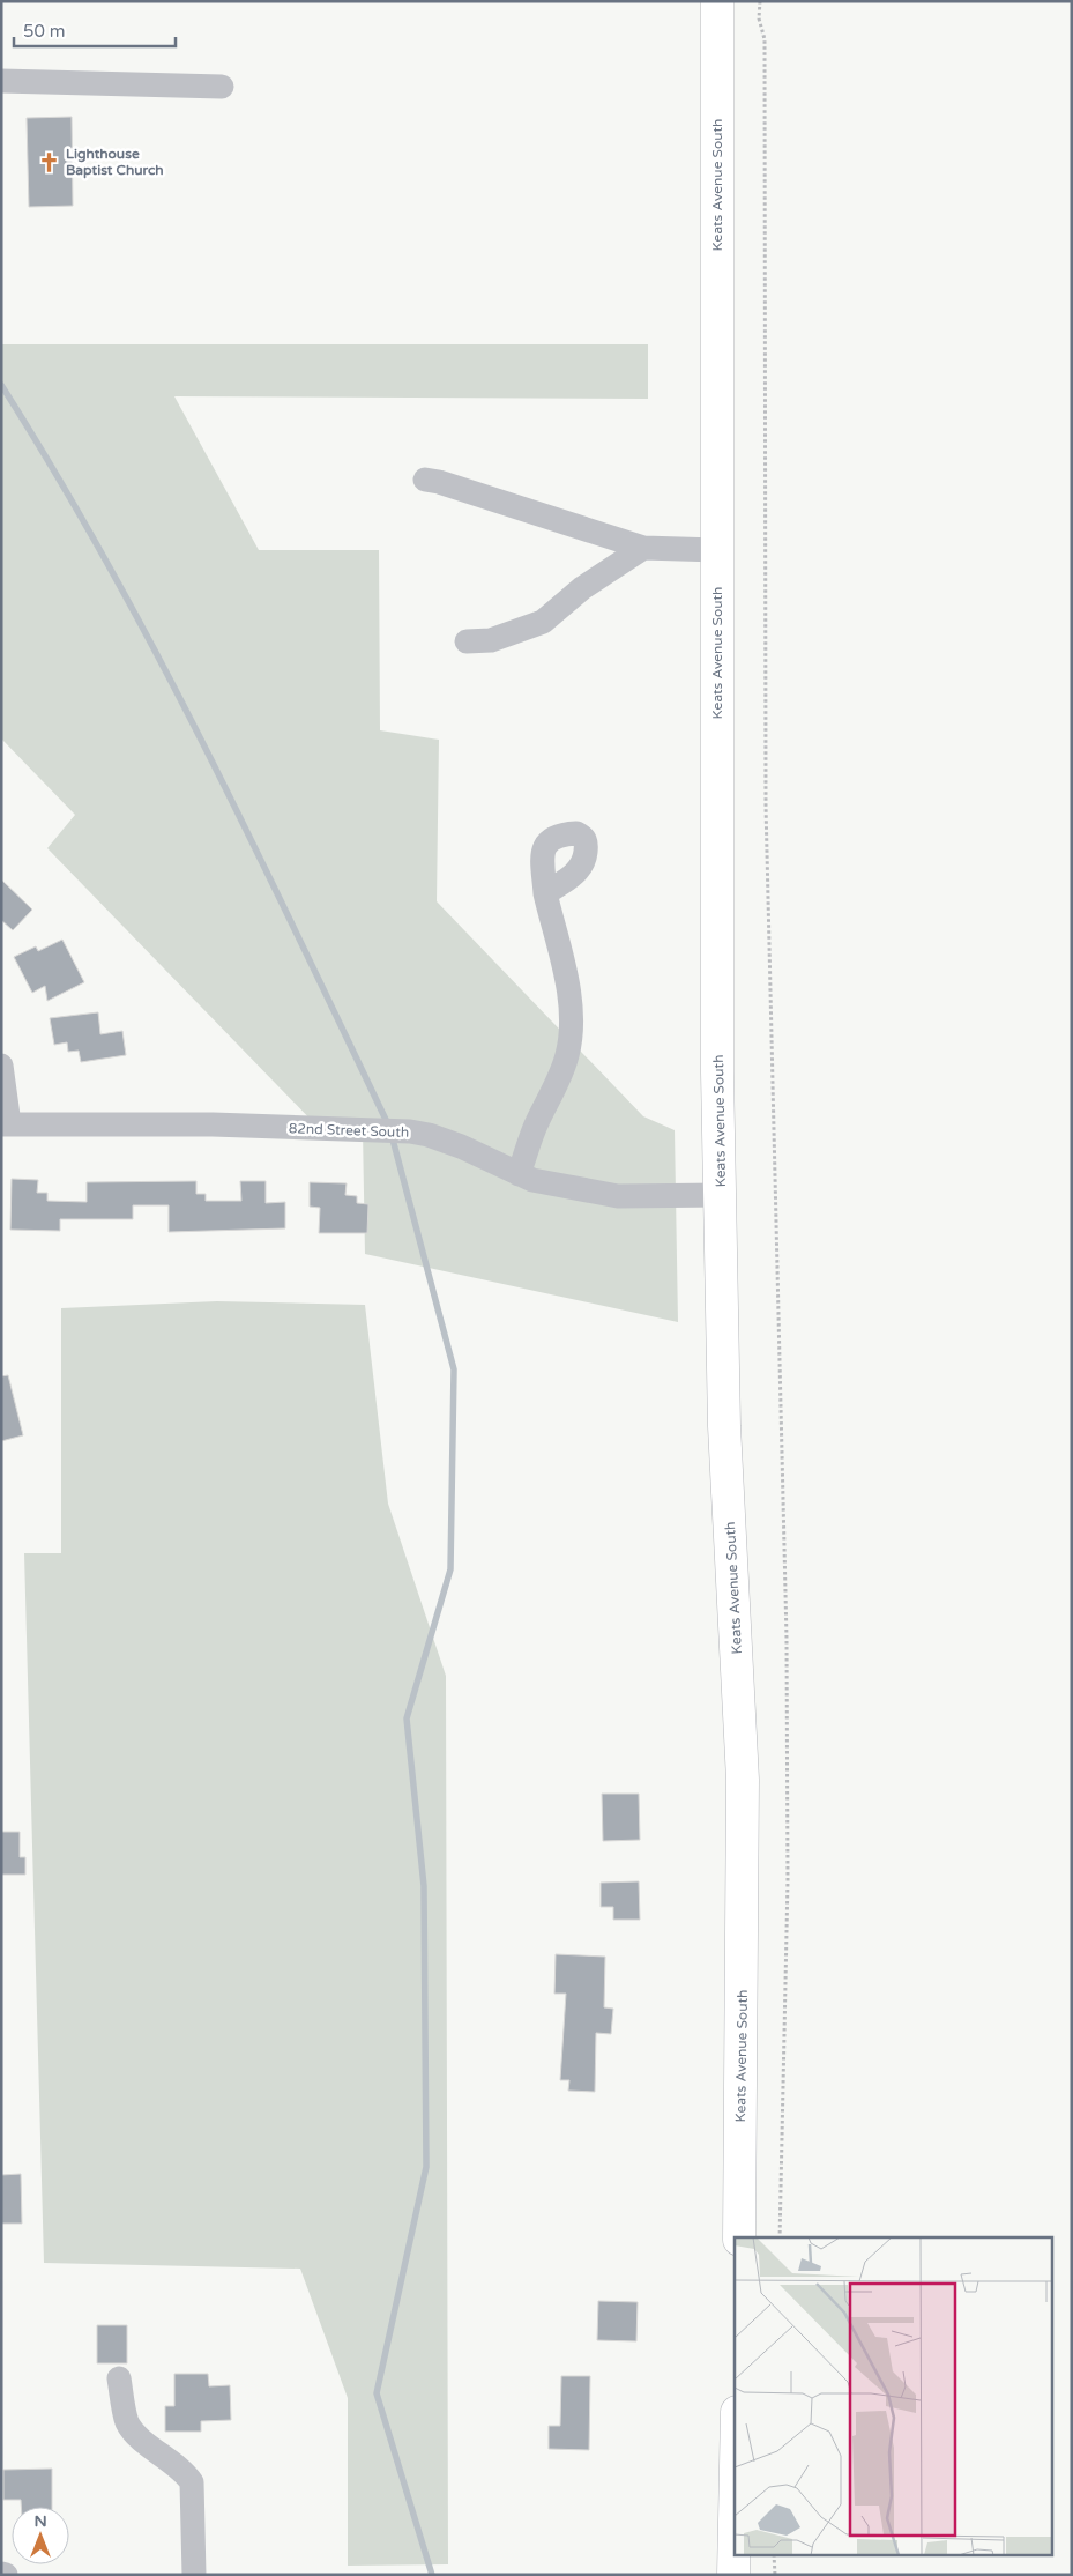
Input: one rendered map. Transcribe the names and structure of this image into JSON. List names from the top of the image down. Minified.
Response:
{"streets":{"main road":["Keats Avenue South"],"street":["82nd Street South"]},"crossings":[["Keats Avenue South","82nd Street South"]],"places":{"church":["Lighthouse Baptist Church"]},"scale_bar":"50 m","north":"top"}
